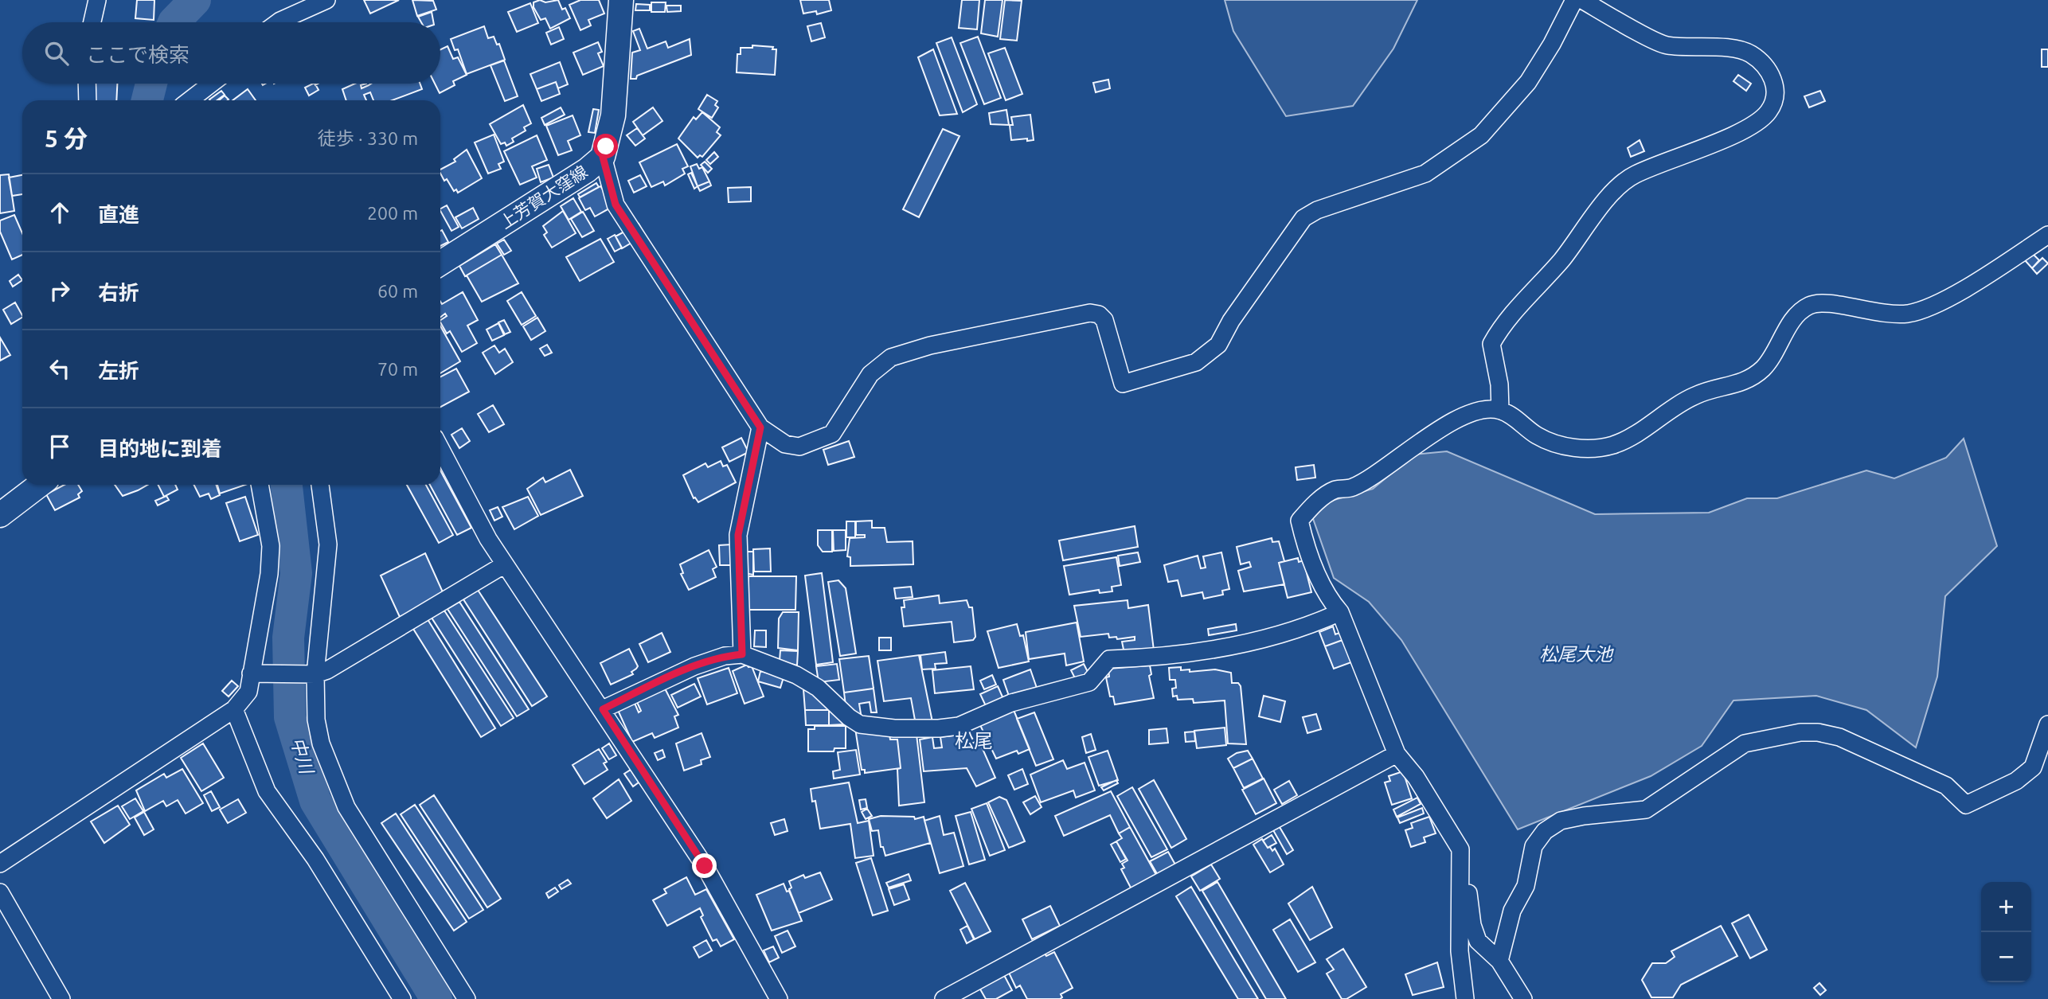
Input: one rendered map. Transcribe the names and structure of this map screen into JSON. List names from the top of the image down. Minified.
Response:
{"streets":{"main road":["上芳賀大窪線"]},"districts":["松尾"],"water":["松尾大池","中川"],"page":{"search":"ここで検索","heading":["5 分","徒歩 · 330 m"],"list":[["直進","200 m"],["右折","60 m"],["左折","70 m"],"目的地に到着"],"map_buttons":["+","−"]}}
